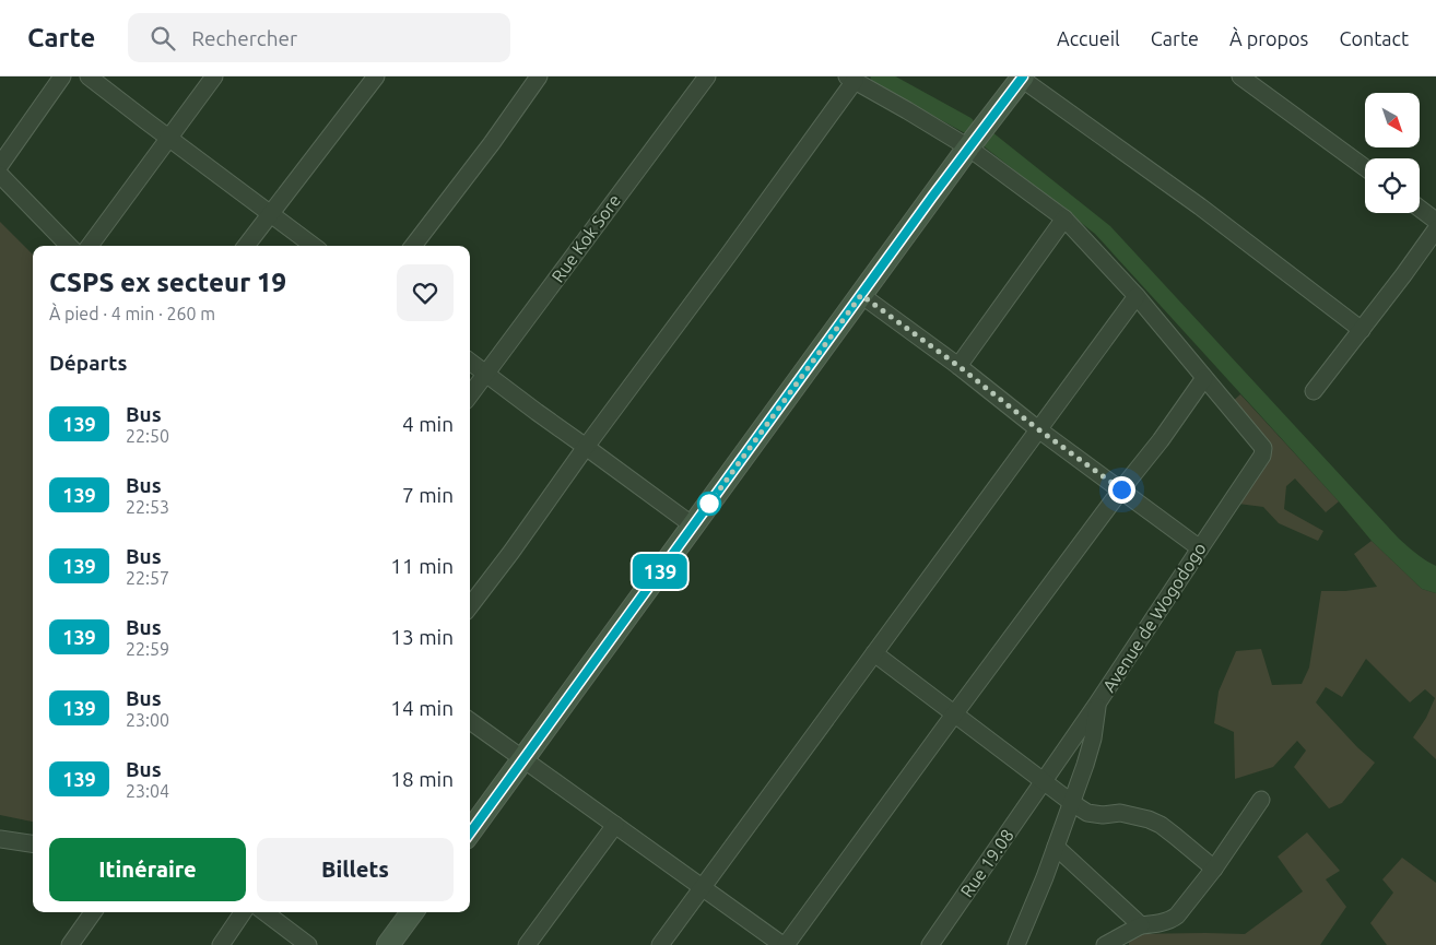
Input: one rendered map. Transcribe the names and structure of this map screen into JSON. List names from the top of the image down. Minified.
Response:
{"streets":{"street":["Rue Kok Sore","Avenue de Wogodogo","Rue 19.08"]},"crossings":[["Avenue de Wogodogo","Rue 19.08"]],"lines":["bus line 139"],"north":"bottom right","page":{"header":"Carte","search":"Rechercher","nav":["Accueil","Carte","À propos","Contact"],"on_map":"139","heading":[["CSPS ex secteur 19","À pied · 4 min · 260 m"],"Départs"],"list":[{"mark":"139","name":"Bus","note":"22:50","value":"4 min"},{"mark":"139","name":"Bus","note":"22:53","value":"7 min"},{"mark":"139","name":"Bus","note":"22:57","value":"11 min"},{"mark":"139","name":"Bus","note":"22:59","value":"13 min"},{"mark":"139","name":"Bus","note":"23:00","value":"14 min"},{"mark":"139","name":"Bus","note":"23:04","value":"18 min"}],"buttons":["Itinéraire","Billets"]}}
